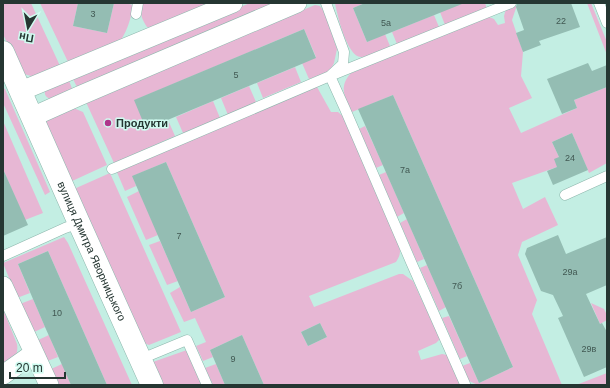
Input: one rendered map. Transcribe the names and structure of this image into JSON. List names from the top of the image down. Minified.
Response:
{"streets":{"street":["вулиця Дмитра Яворницького"]},"places":["Продукти"],"house_numbers":["3","22","5а","5","24","7а","7","29а","7б","10","29в","9"],"scale_bar":"20 m","north":"bottom"}
